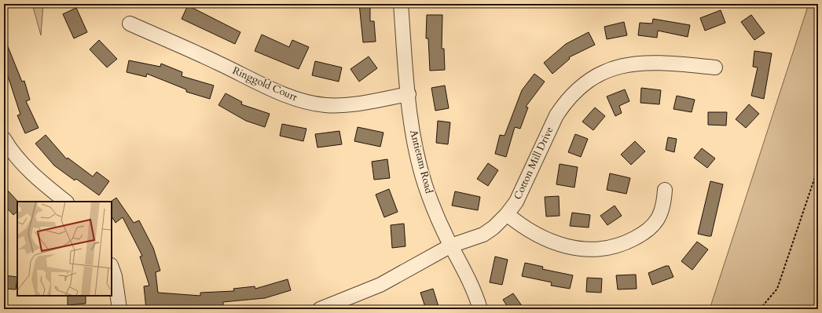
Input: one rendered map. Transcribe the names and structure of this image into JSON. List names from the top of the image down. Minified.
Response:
{"streets":{"street":["Ringgold Court","Antietam Road","Cotton Mill Drive"]},"crossings":[["Ringgold Court","Antietam Road"],["Antietam Road","Cotton Mill Drive"]]}
